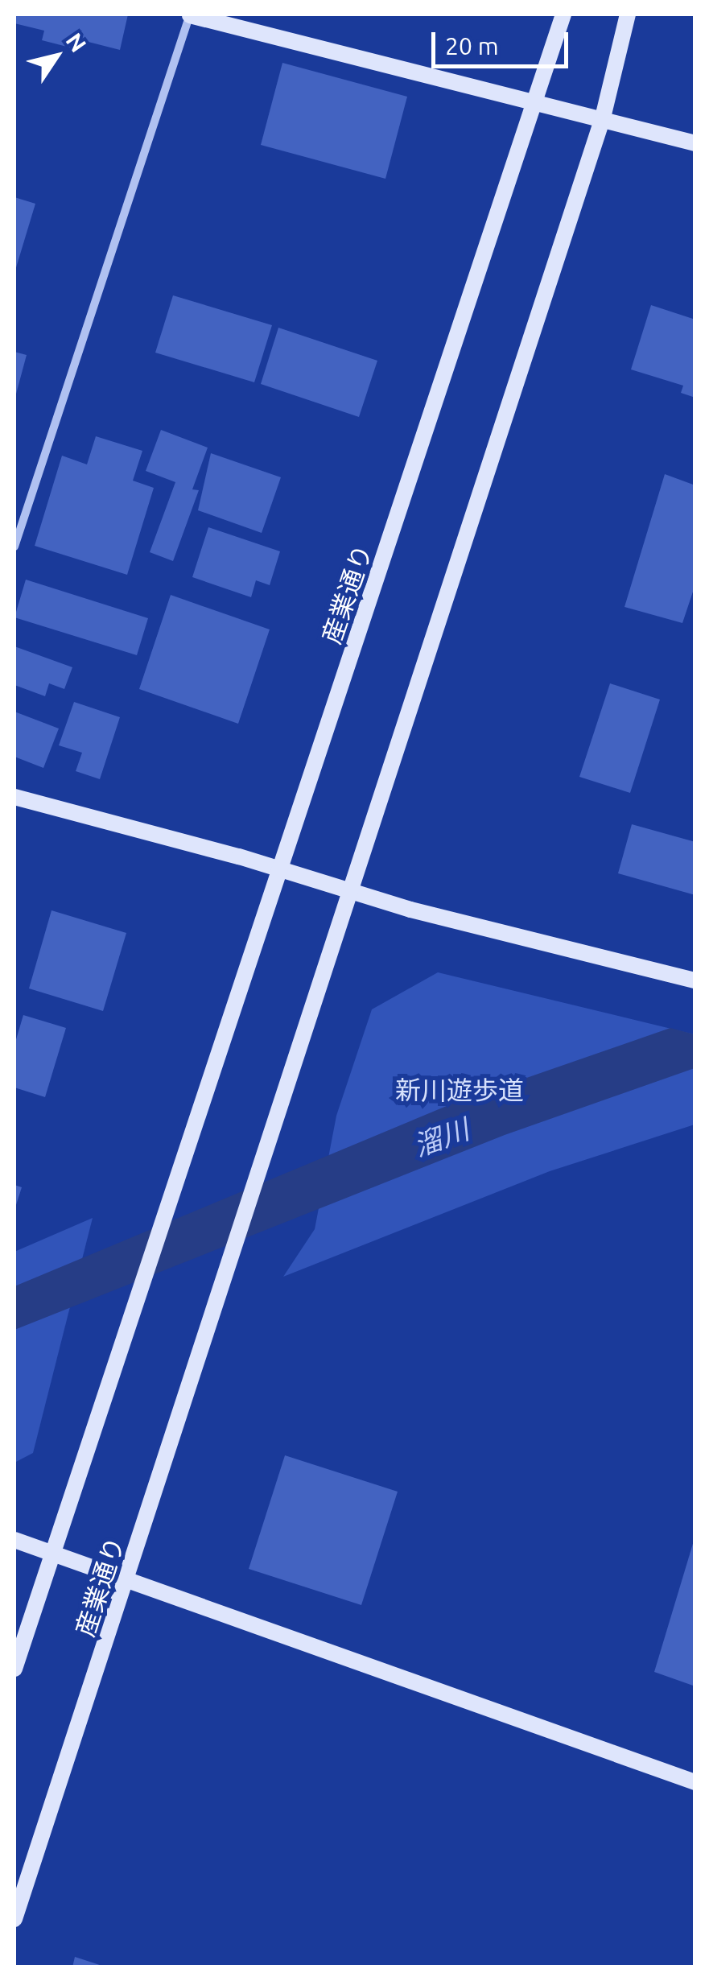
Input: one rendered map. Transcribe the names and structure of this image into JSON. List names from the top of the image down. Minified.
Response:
{"streets":{"street":["産業通り"]},"water":["溜川"],"parks":["新川遊歩道"],"scale_bar":"20 m","north":"top right"}
